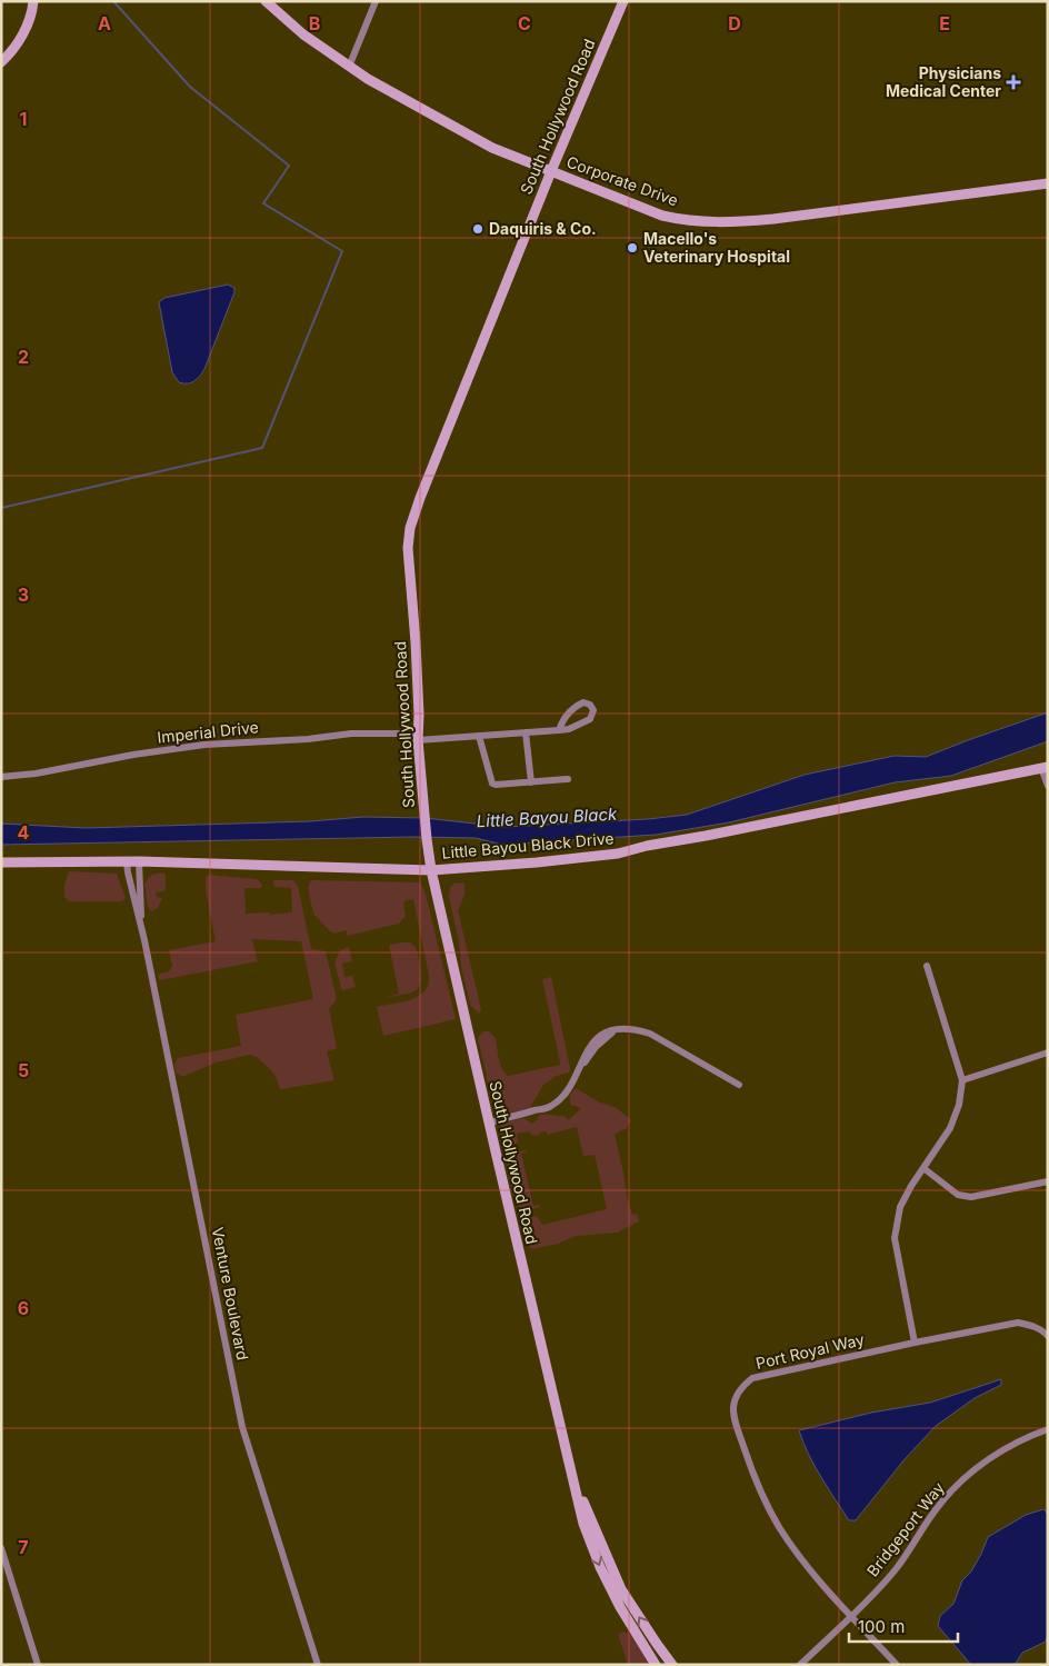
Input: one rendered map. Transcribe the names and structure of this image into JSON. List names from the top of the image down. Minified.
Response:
{"streets":{"street":["South Hollywood Road","Corporate Drive","Imperial Drive","Little Bayou Black Drive","Venture Boulevard","Port Royal Way","Bridgeport Way"]},"crossings":[["South Hollywood Road","Corporate Drive"],["South Hollywood Road","Imperial Drive"],["South Hollywood Road","Little Bayou Black Drive"],["Little Bayou Black Drive","Venture Boulevard"],["Port Royal Way","Bridgeport Way"]],"water":["Little Bayou Black"],"places":{"health":["Physicians Medical Center"],"other":["Daquiris & Co.","Macello's Veterinary Hospital"]},"scale_bar":"100 m","grid":{"columns":["A","B","C","D","E"],"rows":["1","2","3","4","5","6","7"]}}
